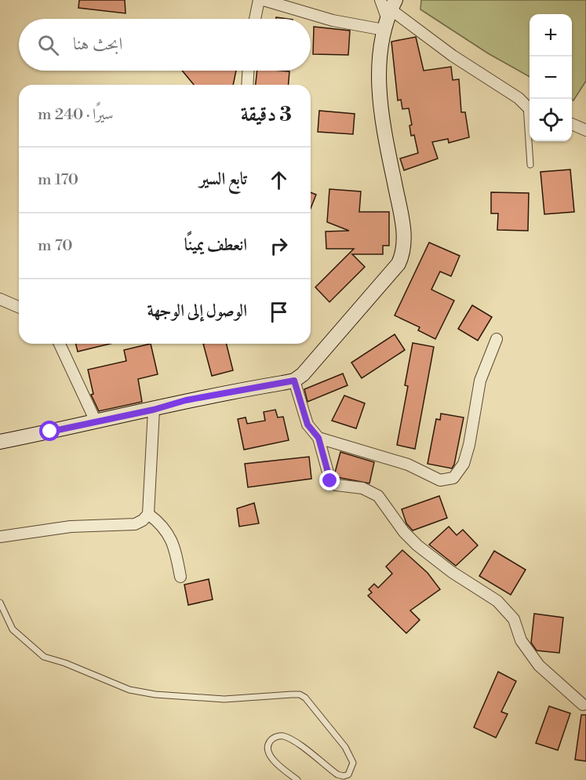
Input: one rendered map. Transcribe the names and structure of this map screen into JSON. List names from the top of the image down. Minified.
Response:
{"page":{"map_buttons":["+","−"],"search":"ابحث هنا","heading":["3 دقيقة","سيرًا · 240 m"],"list":[["تابع السير","170 m"],["انعطف يمينًا","70 m"],"الوصول إلى الوجهة"]}}
